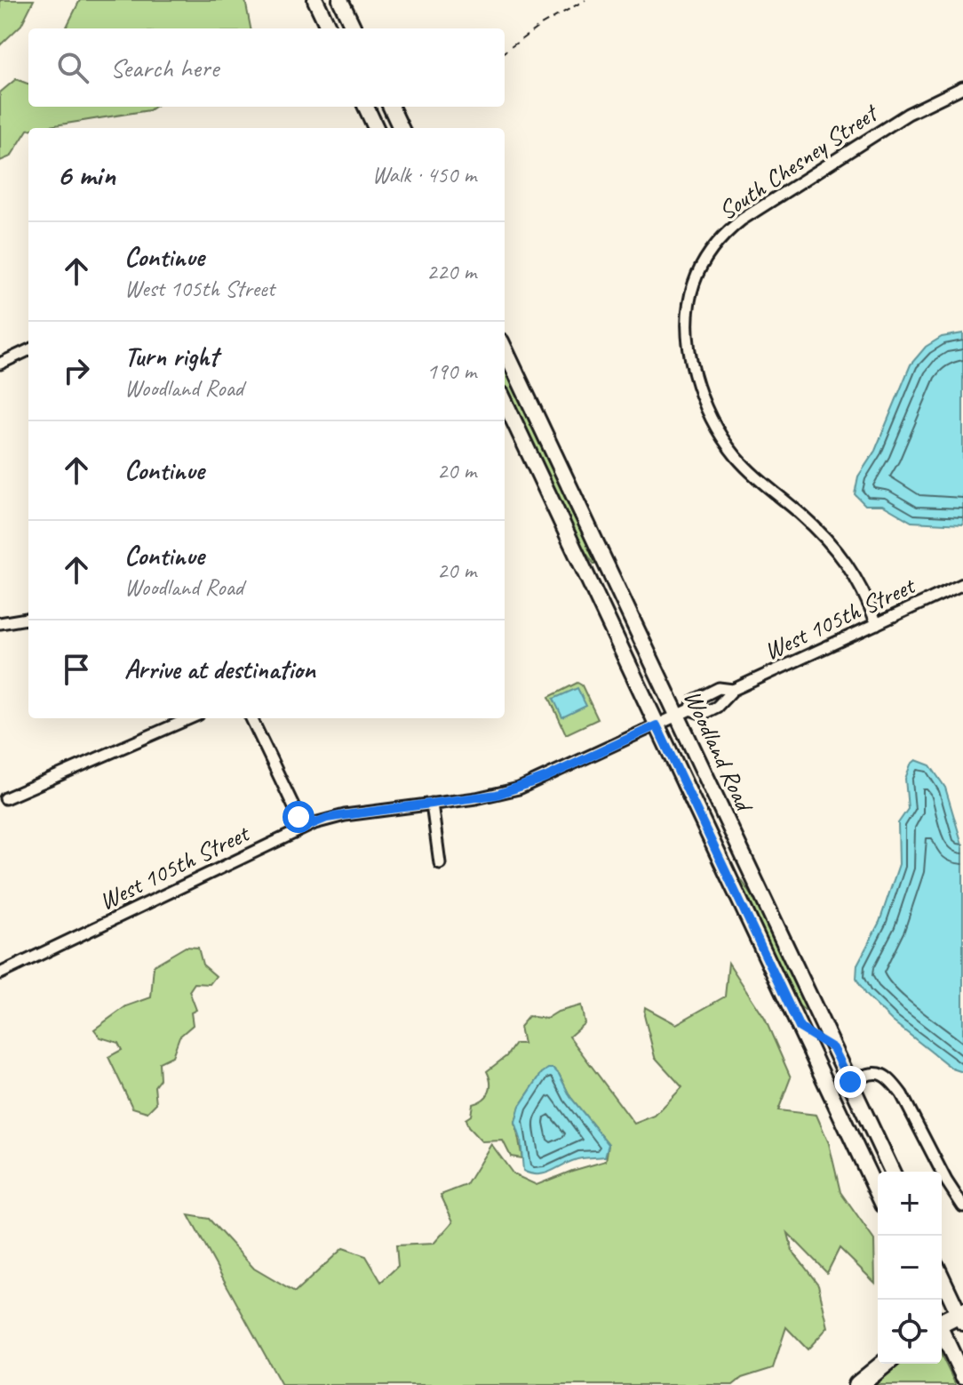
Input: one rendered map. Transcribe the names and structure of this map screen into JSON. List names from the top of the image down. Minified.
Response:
{"streets":{"main road":["Woodland Road"],"street":["South Chesney Street","West 105th Street"]},"crossings":[["South Chesney Street","West 105th Street"],["West 105th Street","Woodland Road"]],"page":{"search":"Search here","heading":["6 min","Walk · 450 m"],"list":[["Continue","West 105th Street","220 m"],["Turn right","Woodland Road","190 m"],["Continue","20 m"],["Continue","Woodland Road","20 m"],"Arrive at destination"],"map_buttons":["+","−"]}}
